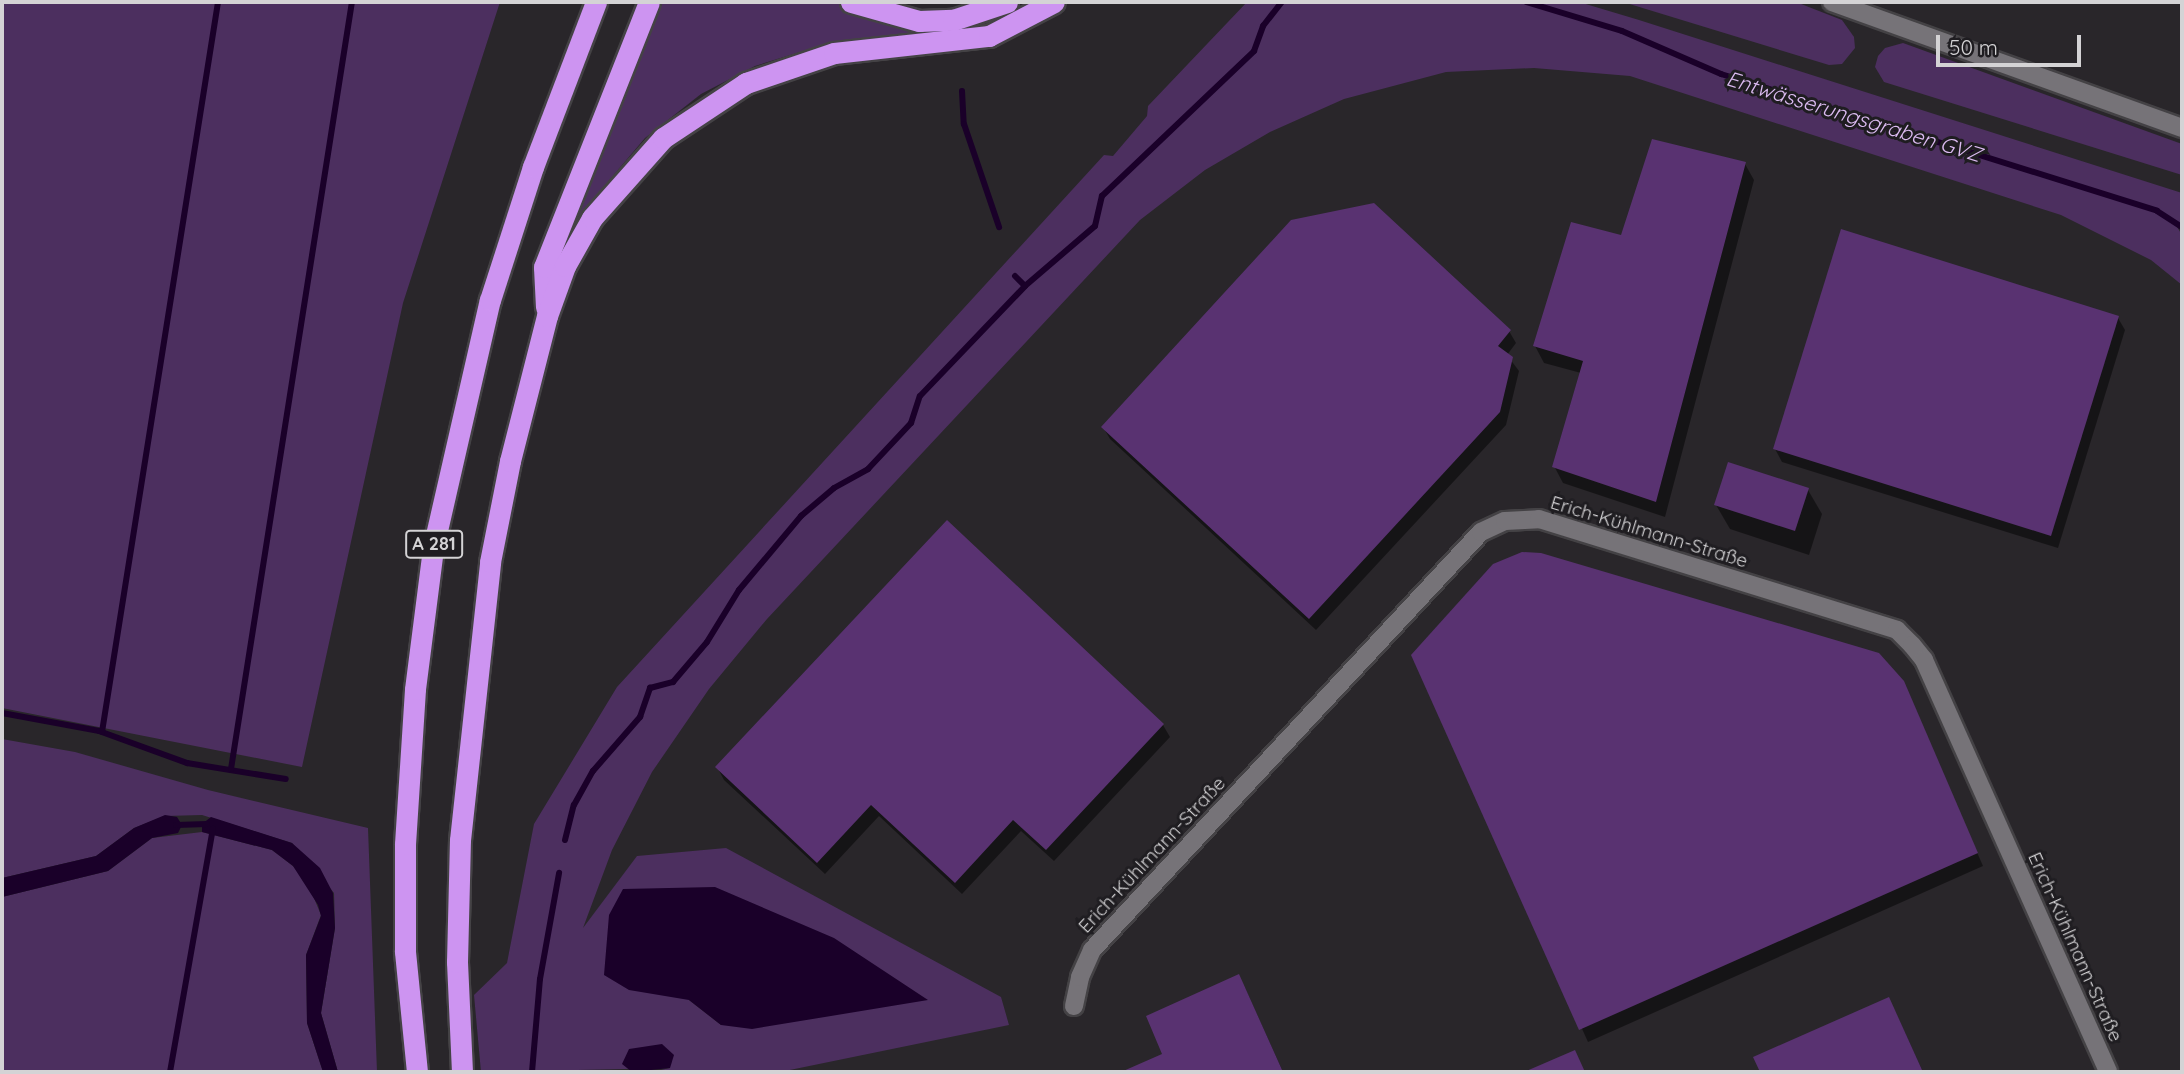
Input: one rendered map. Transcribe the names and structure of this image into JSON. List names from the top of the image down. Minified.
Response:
{"streets":{"highway":["A 281"],"street":["Erich-Kühlmann-Straße"]},"water":["Entwässerungsgraben GVZ"],"scale_bar":"50 m"}
